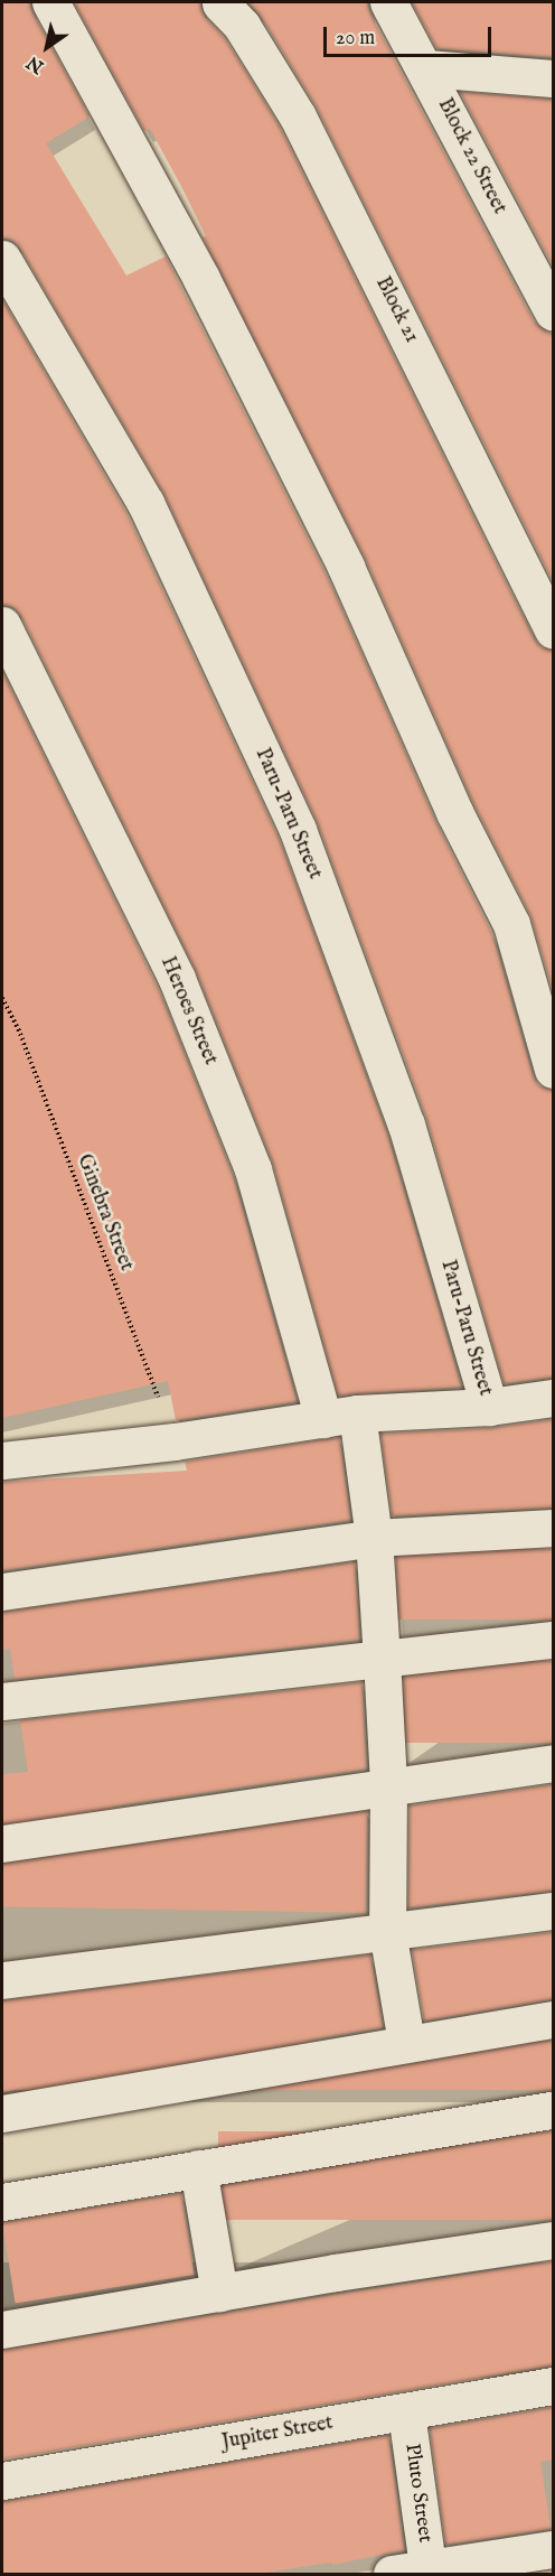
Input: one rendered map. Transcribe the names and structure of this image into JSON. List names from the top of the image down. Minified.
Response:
{"streets":{"street":["Block 22 Street","Block 21","Paru-Paru Street","Heroes Street","Jupiter Street","Pluto Street"],"path":["Ginebra Street"]},"crossings":[["Jupiter Street","Pluto Street"]],"scale_bar":"20 m","north":"bottom left"}
